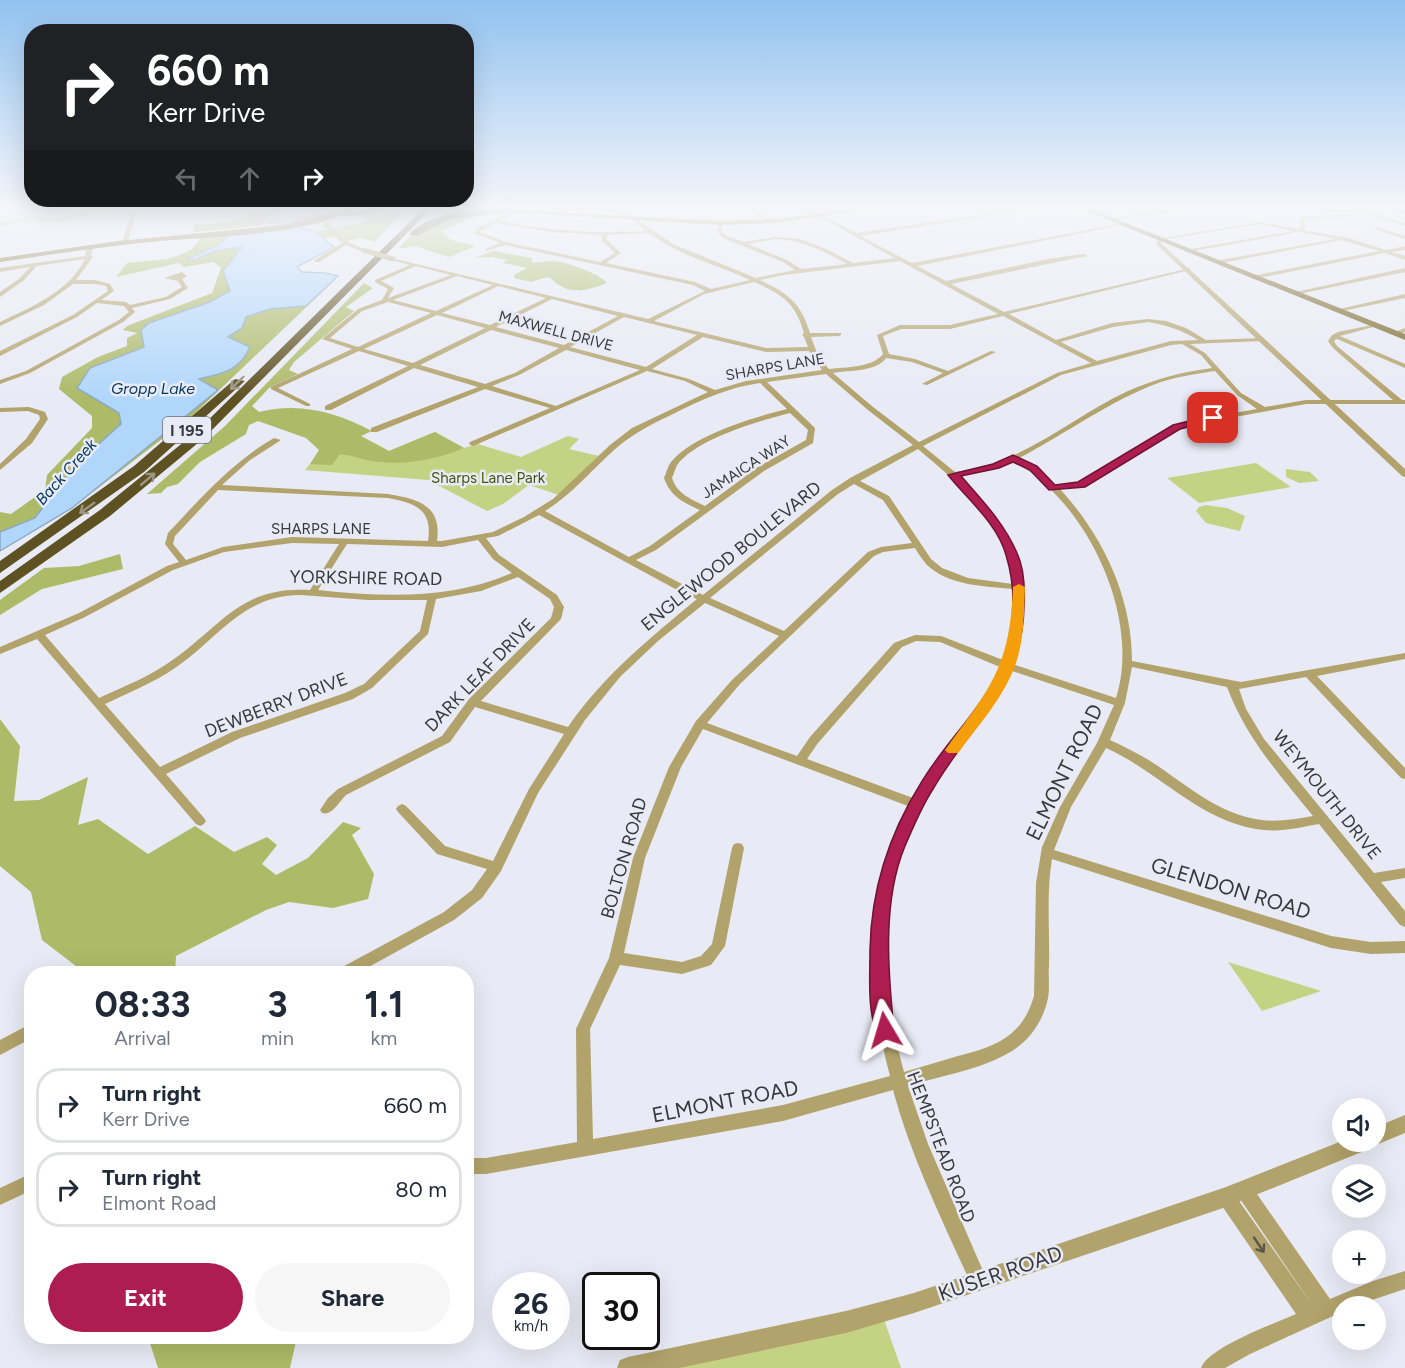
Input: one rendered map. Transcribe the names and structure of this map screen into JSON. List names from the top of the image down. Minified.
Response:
{"streets":{"highway":["I 195"],"street":["MAXWELL DRIVE","SHARPS LANE","JAMAICA WAY","ENGLEWOOD BOULEVARD","YORKSHIRE ROAD","DARK LEAF DRIVE","DEWBERRY DRIVE","ELMONT ROAD","WEYMOUTH DRIVE","BOLTON ROAD","GLENDON ROAD","HEMPSTEAD ROAD","KUSER ROAD"]},"crossings":[["MAXWELL DRIVE","SHARPS LANE"],["SHARPS LANE","JAMAICA WAY"],["SHARPS LANE","DARK LEAF DRIVE"],["SHARPS LANE","HEMPSTEAD ROAD"],["ENGLEWOOD BOULEVARD","HEMPSTEAD ROAD"],["YORKSHIRE ROAD","DARK LEAF DRIVE"],["YORKSHIRE ROAD","DEWBERRY DRIVE"],["ELMONT ROAD","BOLTON ROAD"],["ELMONT ROAD","GLENDON ROAD"],["ELMONT ROAD","HEMPSTEAD ROAD"],["HEMPSTEAD ROAD","KUSER ROAD"]],"water":["Gropp Lake","Back Creek"],"parks":["Sharps Lane Park"],"page":{"turn":["660 m","Kerr Drive"],"eta":["08:33","Arrival","3","min","1.1","km"],"list":[{"name":"Turn right","note":"Kerr Drive","value":"660 m"},{"name":"Turn right","note":"Elmont Road","value":"80 m"}],"map_buttons":["+","−"],"buttons":["Exit","Share"],"speed":"26 km/h","limit":"30"}}
